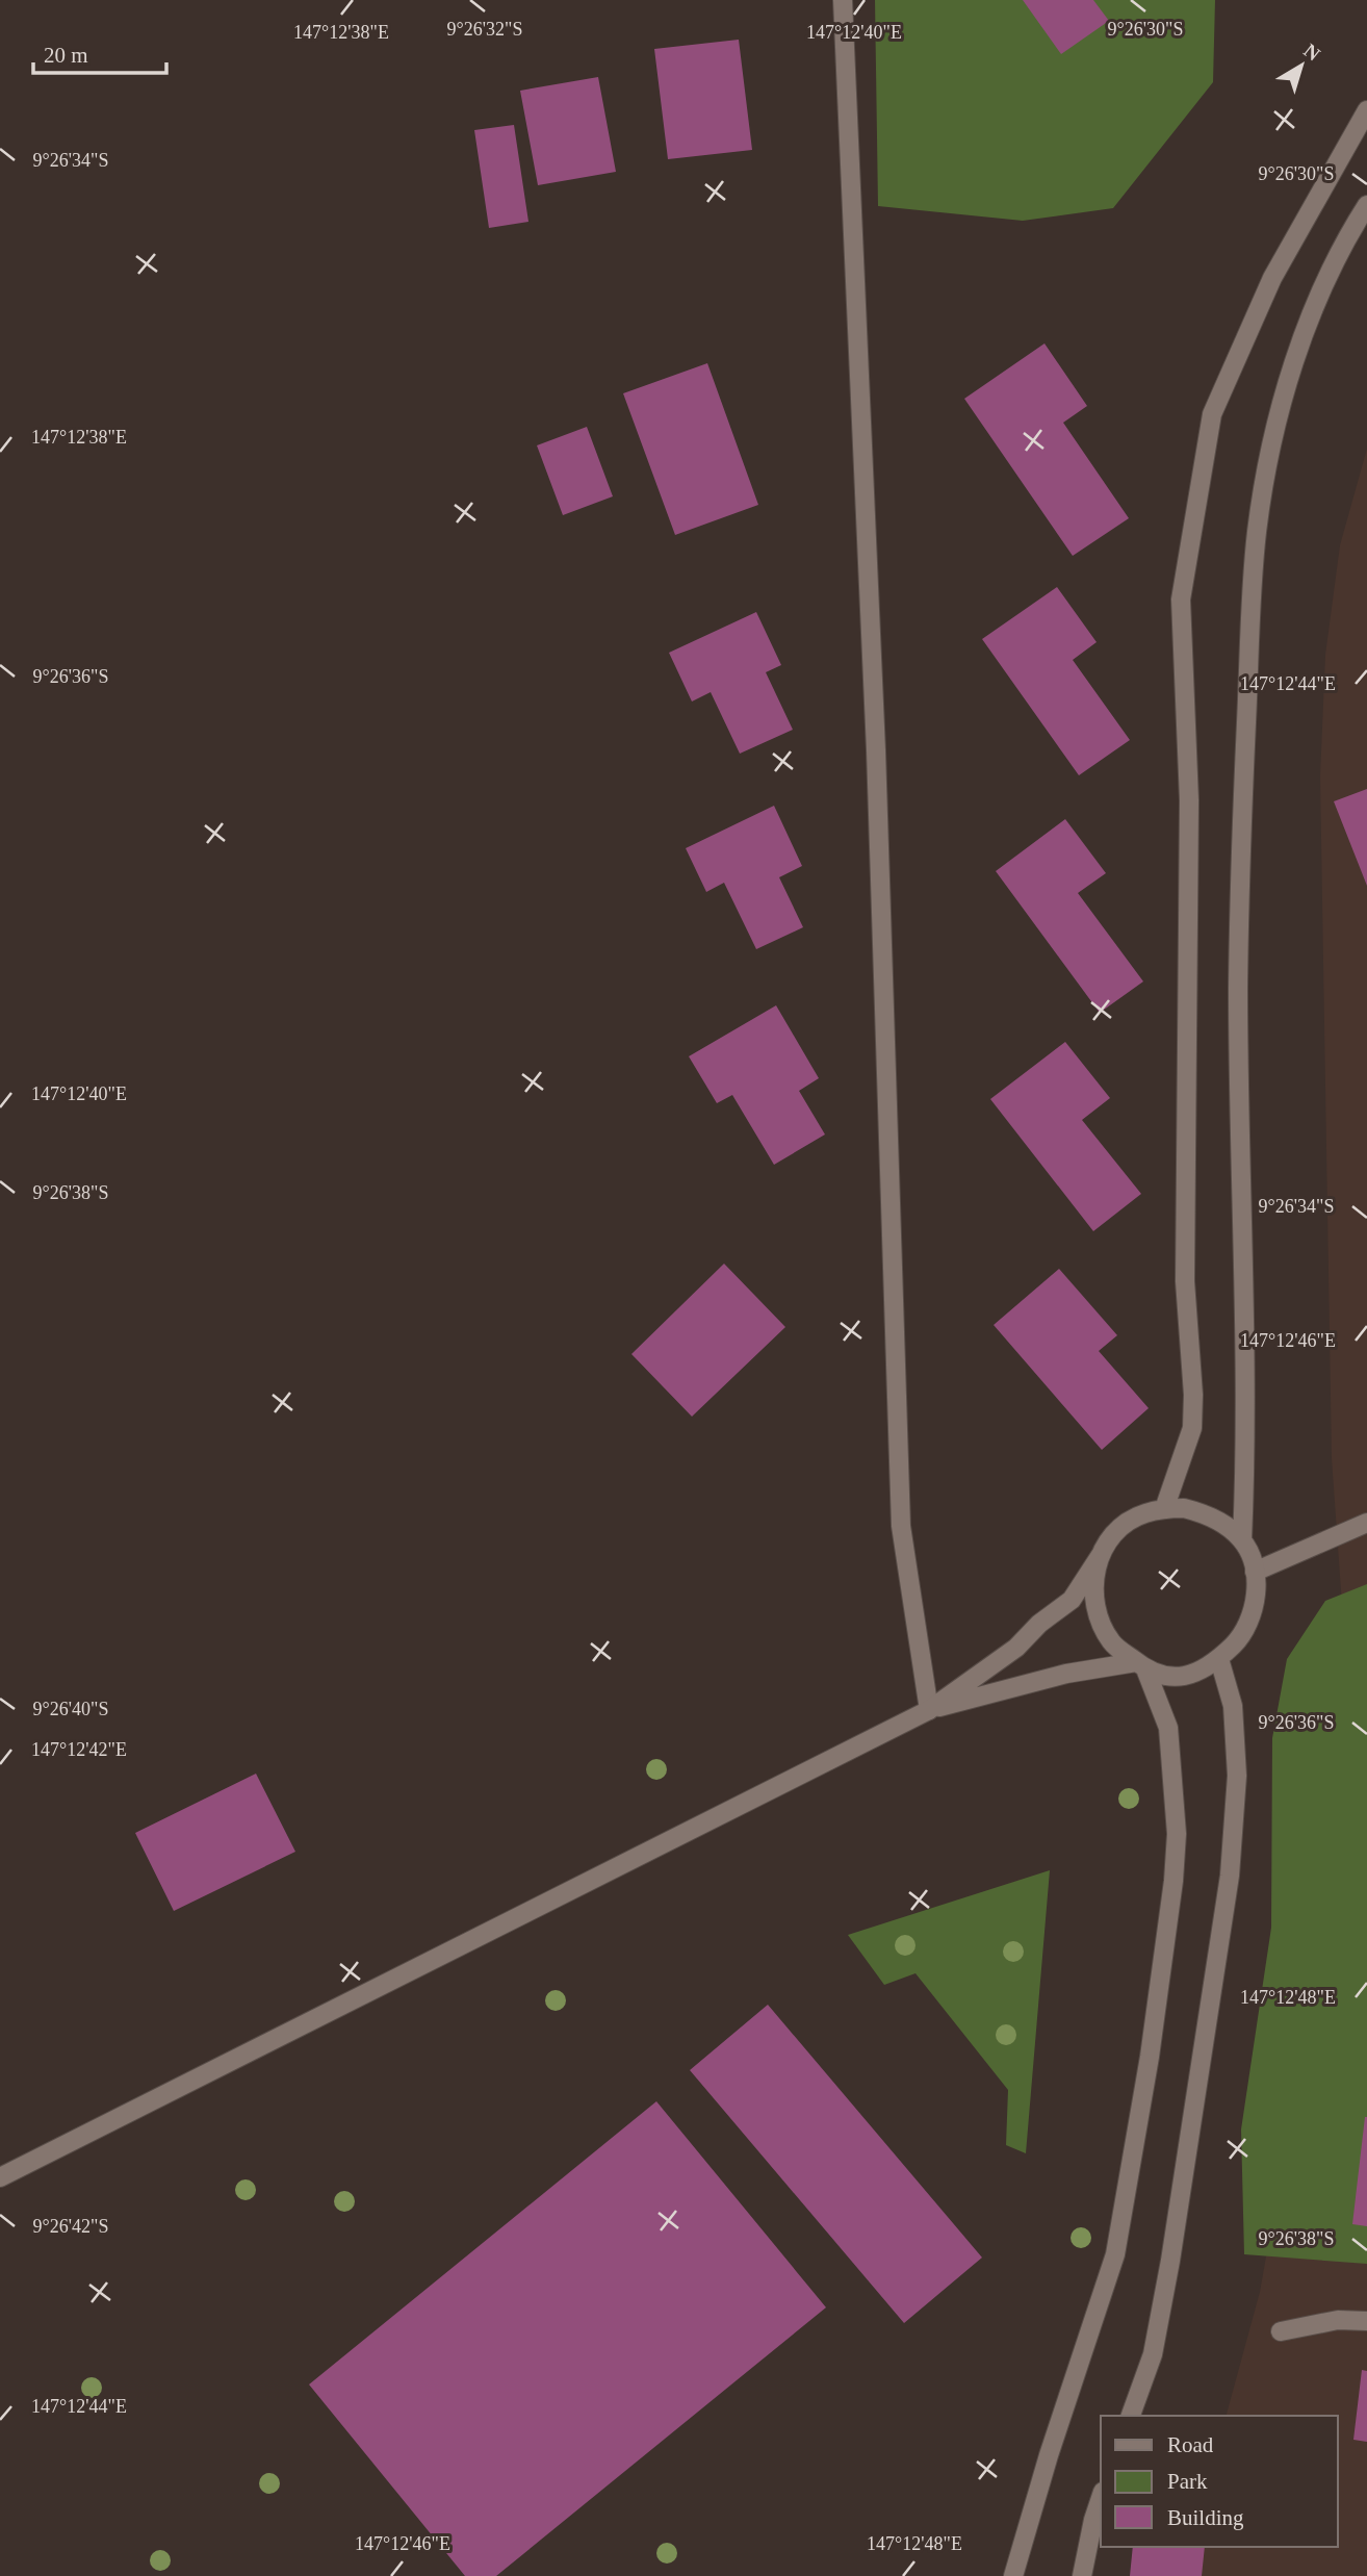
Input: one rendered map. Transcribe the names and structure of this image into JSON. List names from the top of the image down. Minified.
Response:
{"legend":["Road","Park","Building"],"scale_bar":"20 m","north":"top right","coordinates":["9°26'32\"S","9°26'30\"S","147°12'38\"E","147°12'40\"E","9°26'34\"S","9°26'36\"S","147°12'44\"E","9°26'38\"S","147°12'46\"E","9°26'40\"S","147°12'42\"E","147°12'48\"E","9°26'42\"S"]}
